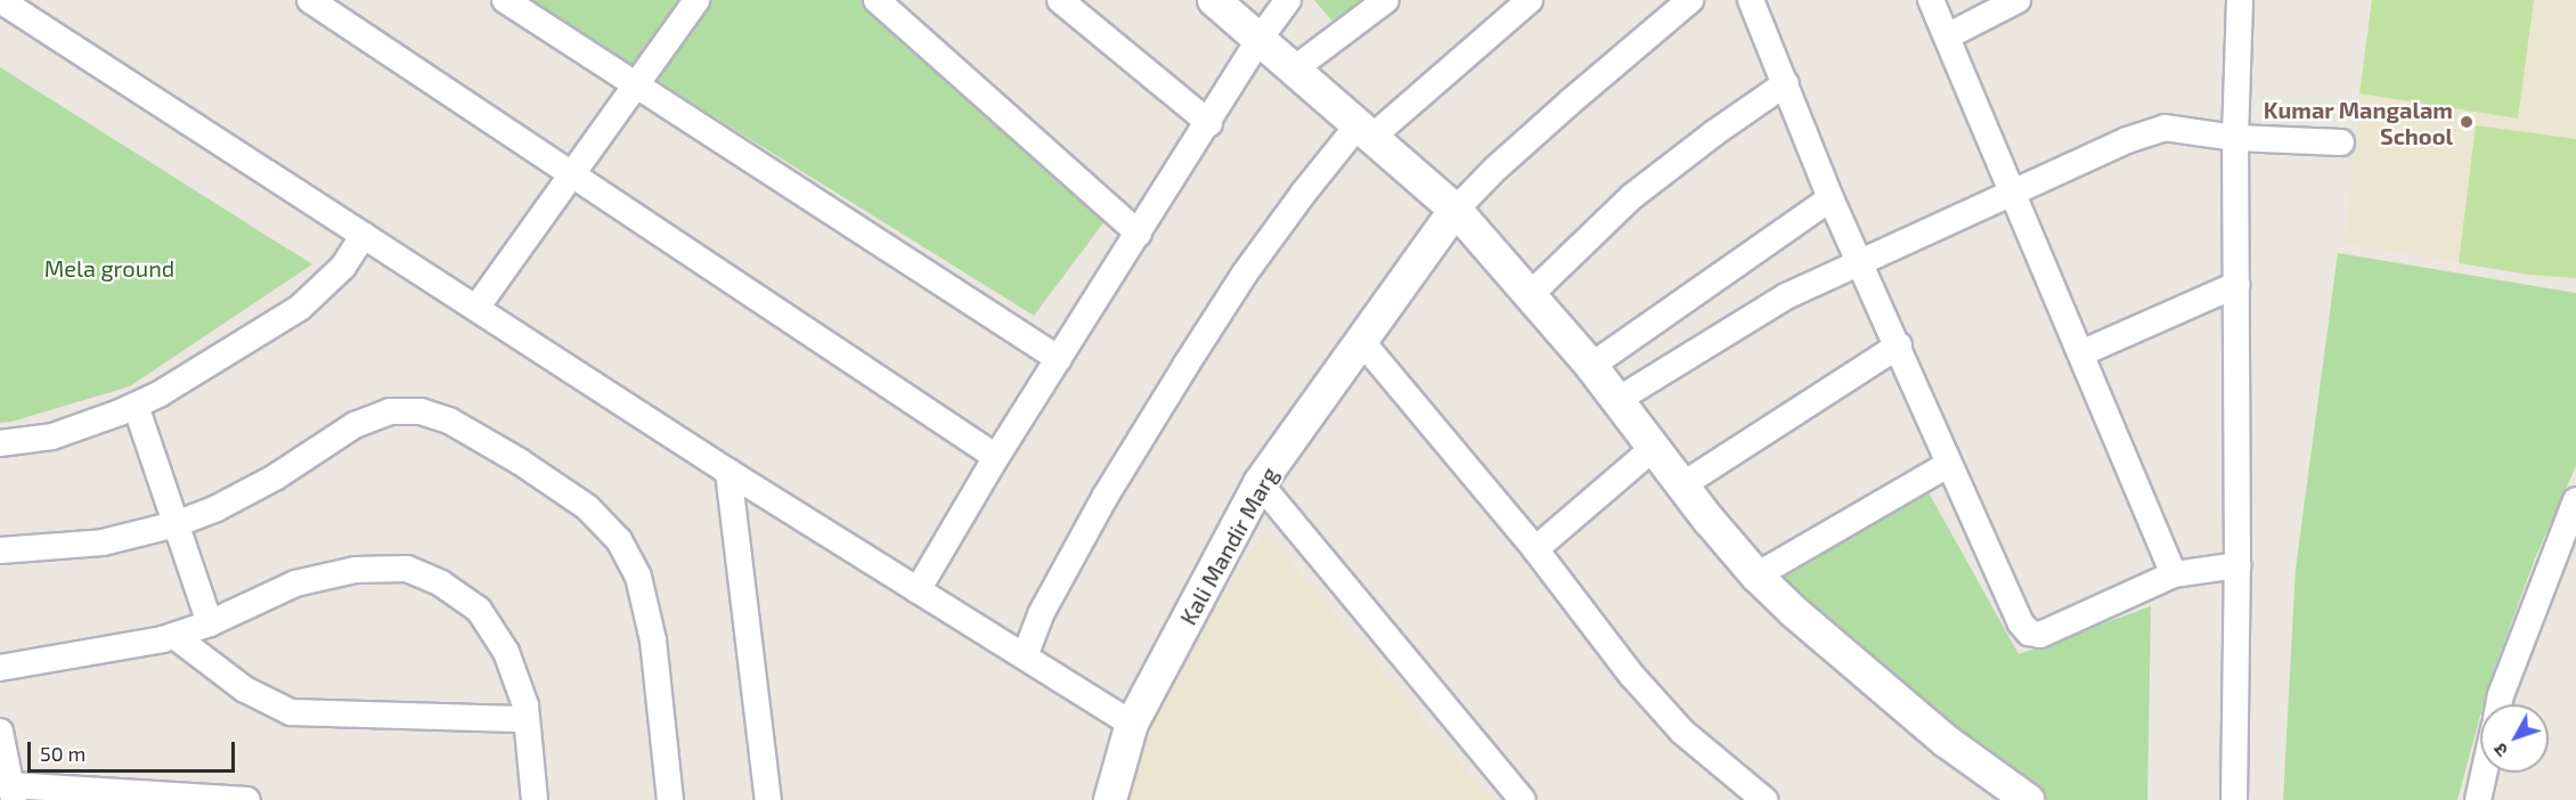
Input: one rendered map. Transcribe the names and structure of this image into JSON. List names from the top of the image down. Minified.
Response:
{"streets":{"street":["Kali Mandir Marg"]},"parks":["Mela ground"],"places":["Kumar Mangalam School"],"scale_bar":"50 m","north":"bottom left"}
